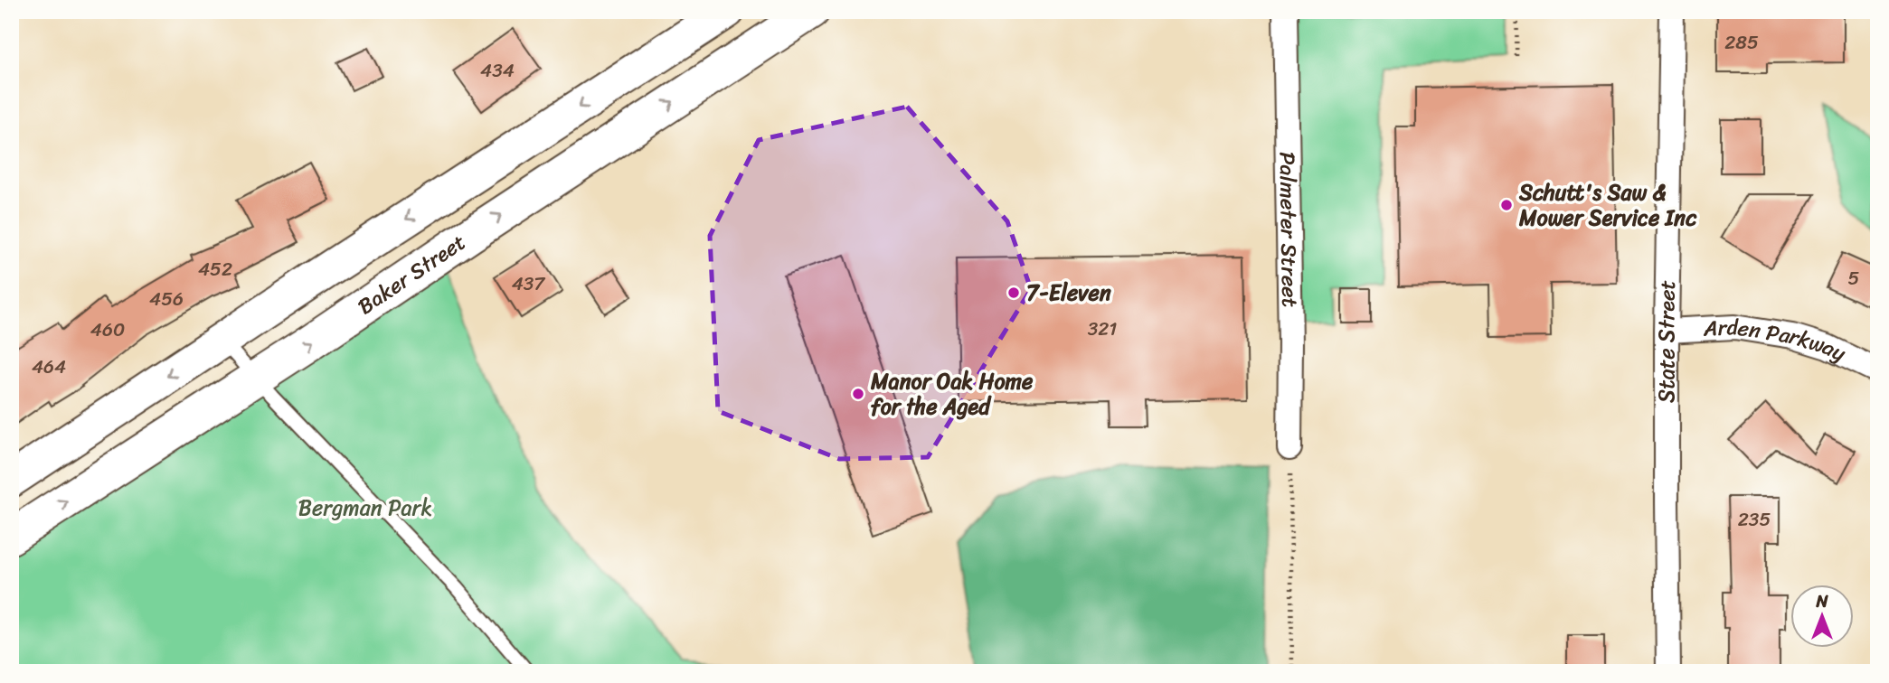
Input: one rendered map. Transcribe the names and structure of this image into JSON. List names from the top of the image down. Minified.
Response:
{"streets":{"street":["Palmeter Street","Baker Street","State Street","Arden Parkway"]},"crossings":[["State Street","Arden Parkway"]],"parks":["Bergman Park"],"places":["Schutt's Saw & Mower Service Inc","7-Eleven","Manor Oak Home for the Aged"],"house_numbers":["285","434","452","5","437","456","321","460","464","235"],"north":"top"}
